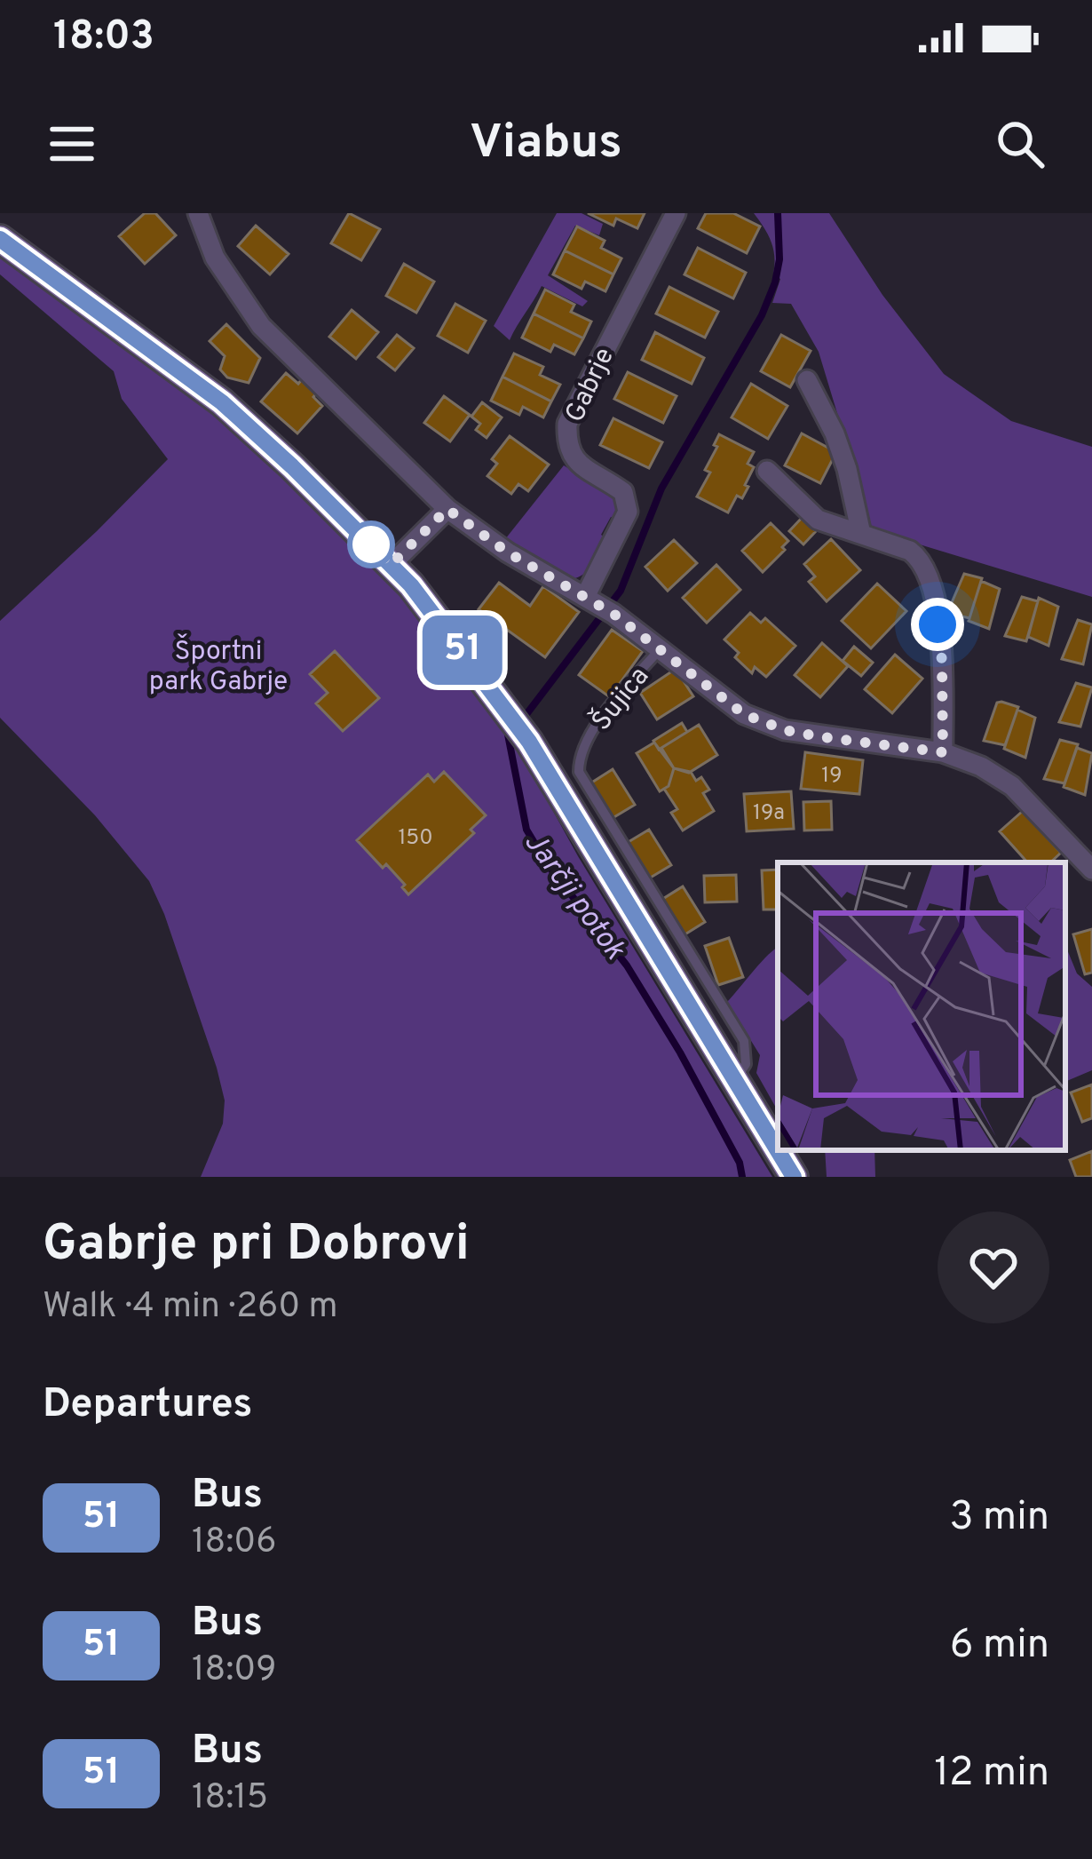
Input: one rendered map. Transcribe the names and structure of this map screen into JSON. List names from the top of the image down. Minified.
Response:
{"streets":{"street":["Gabrje","Šujica"]},"crossings":[["Gabrje","Šujica"]],"water":["Jarčji potok"],"parks":["Športni park Gabrje"],"lines":["bus line 51"],"house_numbers":["19","19a","150"],"page":{"status":"18:03","header":"Viabus","on_map":"51","heading":[["Gabrje pri Dobrovi","Walk · 4 min · 260 m"],"Departures"],"list":[{"mark":"51","name":"Bus","note":"18:06","value":"3 min"},{"mark":"51","name":"Bus","note":"18:09","value":"6 min"},{"mark":"51","name":"Bus","note":"18:15","value":"12 min"}]}}
